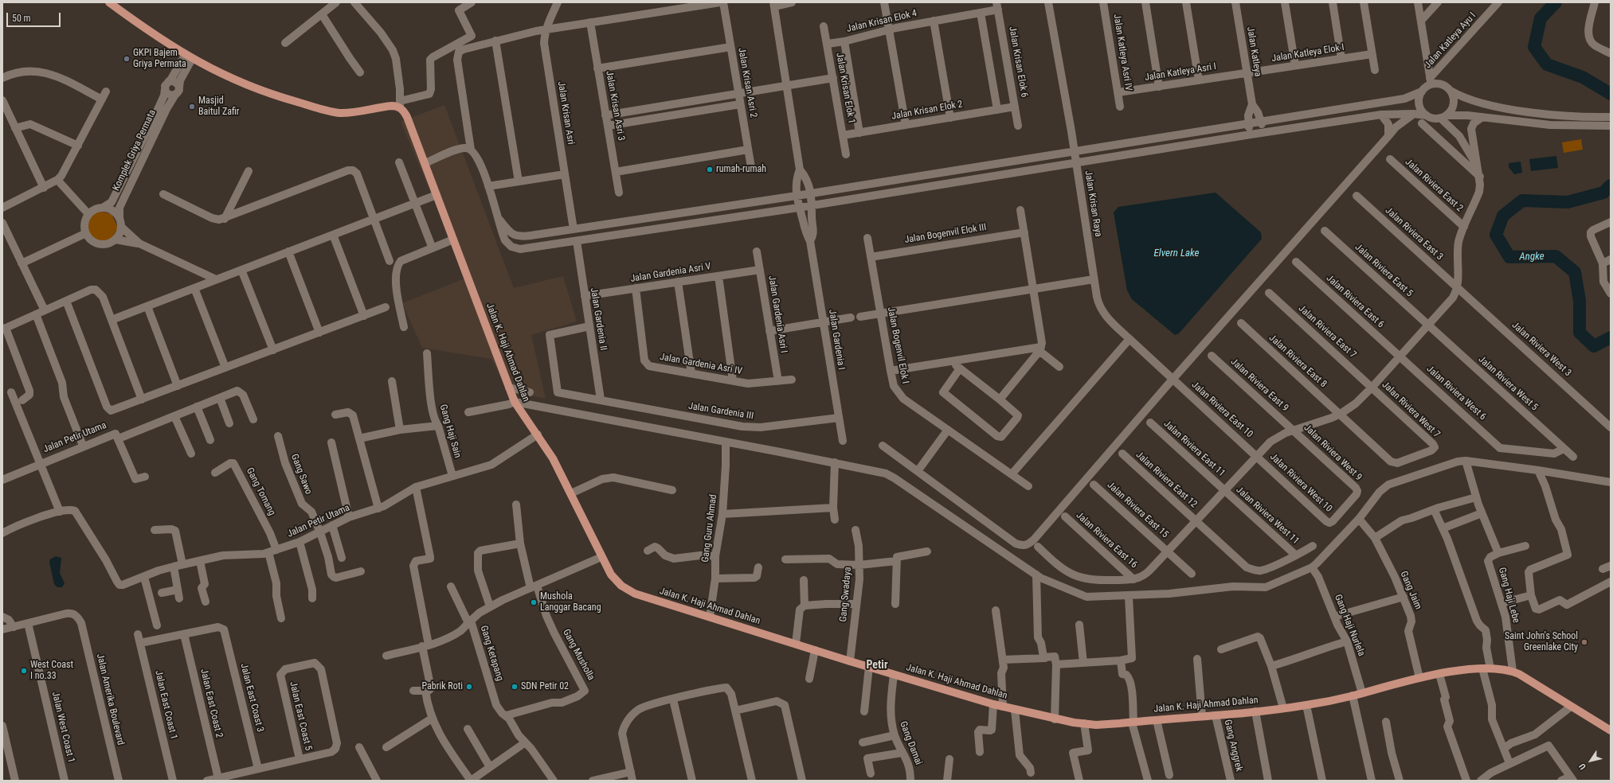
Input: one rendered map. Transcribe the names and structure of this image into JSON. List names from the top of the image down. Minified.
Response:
{"streets":{"main road":["Jalan K. Haji Ahmad Dahlan"],"street":["Jalan Krisan Elok 4","Jalan Katleya Ayu I","Jalan Katleya","Jalan Katleya Asri IV","Jalan Katleya Elok I","Jalan Krisan Elok 6","Jalan Katleya Asri I","Jalan Krisan Asri 2","Jalan Krisan Elok 1","Jalan Krisan Asri 3","Jalan Krisan Elok 2","Jalan Krisan Asri","Komplek Griya Permata","Jalan Riviera East 2","Jalan Krisan Raya","Jalan Bogenvil Elok III","Jalan Riviera East 3","Jalan Riviera East 5","Jalan Gardenia Asri V","Jalan Riviera East 6","Jalan Gardenia Asri I","Jalan Gardenia II","Jalan Riviera East 7","Jalan Gardenia I","Jalan Bogenvil Elok I","Jalan Riviera West 3","Jalan Riviera East 8","Jalan Gardenia Asri IV","Jalan Riviera West 5","Jalan Riviera East 9","Jalan Riviera West 6","Jalan Riviera East 10","Jalan Riviera West 7","Jalan Gardenia III","Gang Haji Sain","Jalan Petir Utama","Jalan Riviera East 11","Jalan Riviera West 9","Gang Sawo","Jalan Riviera East 12","Jalan Riviera West 10","Gang Tomang","Jalan Riviera East 15","Jalan Riviera West 11","Gang Guru Ahmad","Jalan Riviera East 16","Gang Jaim","Gang Swadaya","Gang Haji Lebe","Gang Haji Nurlela","Gang Ketapang","Gang Musholla","Jalan East Coast 3","Jalan Amerika Boulevard","Jalan East Coast 2","Jalan East Coast 1","Jalan East Coast 5","Jalan West Coast 1","Gang Damai","Gang Anggrek"]},"crossings":[["Jalan Krisan Elok 4","Jalan Krisan Elok 6"],["Jalan Krisan Elok 4","Jalan Krisan Elok 1"],["Jalan Katleya","Jalan Katleya Elok I"],["Jalan Katleya","Jalan Katleya Asri I"],["Jalan Katleya Asri IV","Jalan Katleya Asri I"],["Jalan Katleya Elok I","Jalan Katleya Asri I"],["Jalan Krisan Elok 6","Jalan Krisan Elok 2"],["Jalan Krisan Elok 1","Jalan Krisan Elok 2"],["Jalan Krisan Raya","Jalan Riviera East 10"],["Jalan Bogenvil Elok III","Jalan Bogenvil Elok I"],["Jalan Riviera East 3","Jalan Riviera West 3"],["Jalan Riviera East 5","Jalan Riviera West 5"],["Jalan Gardenia Asri V","Jalan Gardenia Asri I"],["Jalan Gardenia Asri V","Jalan Gardenia II"],["Jalan Gardenia Asri V","Jalan Gardenia Asri IV"],["Jalan Riviera East 6","Jalan Riviera West 6"],["Jalan Gardenia Asri I","Jalan Gardenia Asri IV"],["Jalan Gardenia II","Jalan Gardenia III"],["Jalan Riviera East 7","Jalan Riviera West 7"],["Jalan Gardenia I","Jalan Gardenia III"],["Jalan K. Haji Ahmad Dahlan","Jalan Petir Utama"],["Jalan K. Haji Ahmad Dahlan","Gang Guru Ahmad"],["Jalan K. Haji Ahmad Dahlan","Gang Jaim"],["Jalan K. Haji Ahmad Dahlan","Gang Swadaya"],["Jalan K. Haji Ahmad Dahlan","Gang Haji Lebe"],["Jalan K. Haji Ahmad Dahlan","Gang Haji Nurlela"],["Jalan K. Haji Ahmad Dahlan","Gang Ketapang"],["Jalan K. Haji Ahmad Dahlan","Gang Damai"],["Jalan K. Haji Ahmad Dahlan","Gang Anggrek"],["Jalan Riviera East 8","Jalan Riviera West 7"],["Jalan Riviera West 5","Jalan Riviera West 6"],["Jalan Riviera East 9","Jalan Riviera West 9"],["Jalan Riviera East 10","Jalan Riviera West 10"],["Gang Haji Sain","Jalan Petir Utama"],["Jalan Petir Utama","Gang Sawo"],["Jalan Petir Utama","Gang Tomang"],["Jalan Riviera East 11","Jalan Riviera West 11"],["Jalan Riviera West 9","Jalan Riviera West 10"],["Jalan Riviera East 12","Jalan Riviera West 11"],["Gang Ketapang","Gang Musholla"],["Jalan East Coast 3","Jalan East Coast 2"],["Jalan Amerika Boulevard","Jalan West Coast 1"]],"districts":["Petir"],"water":["Elvern Lake","Angke"],"places":["GKPI Bajem Griya Permata","Masjid Baitul Zafir","rumah-rumah","Mushola Langgar Bacang","Saint John's School Greenlake City","West Coast I no.33","Pabrik Roti","SDN Petir 02"],"scale_bar":"50 m","north":"bottom left"}
